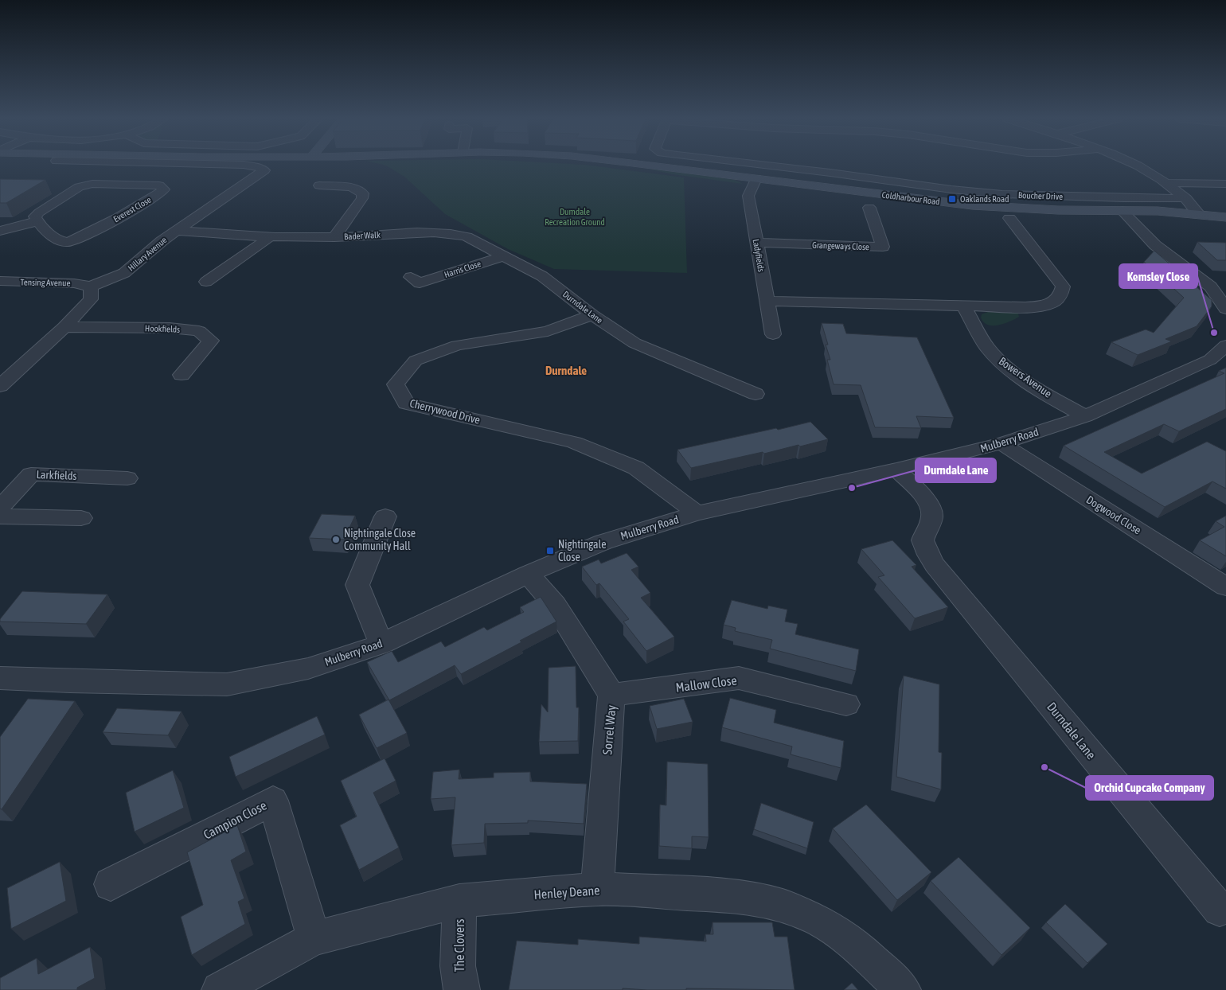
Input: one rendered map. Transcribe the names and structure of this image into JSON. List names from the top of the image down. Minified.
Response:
{"streets":{"street":["Boucher Drive","Coldharbour Road","Everest Close","Bader Walk","Grangeways Close","Hillary Avenue","Ladyfields","Harris Close","Tensing Avenue","Durndale Lane","Hookfields","Bowers Avenue","Cherrywood Drive","Mulberry Road","Larkfields","Dogwood Close","Mallow Close","Sorrel Way","Campion Close","Henley Deane","The Clovers"]},"crossings":[["Coldharbour Road","Ladyfields"],["Bader Walk","Hillary Avenue"],["Bader Walk","Durndale Lane"],["Grangeways Close","Ladyfields"],["Hillary Avenue","Tensing Avenue"],["Harris Close","Durndale Lane"],["Durndale Lane","Cherrywood Drive"],["Durndale Lane","Mulberry Road"],["Bowers Avenue","Mulberry Road"],["Cherrywood Drive","Mulberry Road"],["Mulberry Road","Dogwood Close"],["Mulberry Road","Sorrel Way"],["Mallow Close","Sorrel Way"],["Sorrel Way","Henley Deane"],["Campion Close","Henley Deane"],["Henley Deane","The Clovers"]],"districts":["Durndale"],"parks":["Durndale Recreation Ground"],"places":{"transit":["Oaklands Road","Nightingale Close"],"other":["Kemsley Close","Durndale Lane","Nightingale Close Community Hall","Orchid Cupcake Company"]}}
